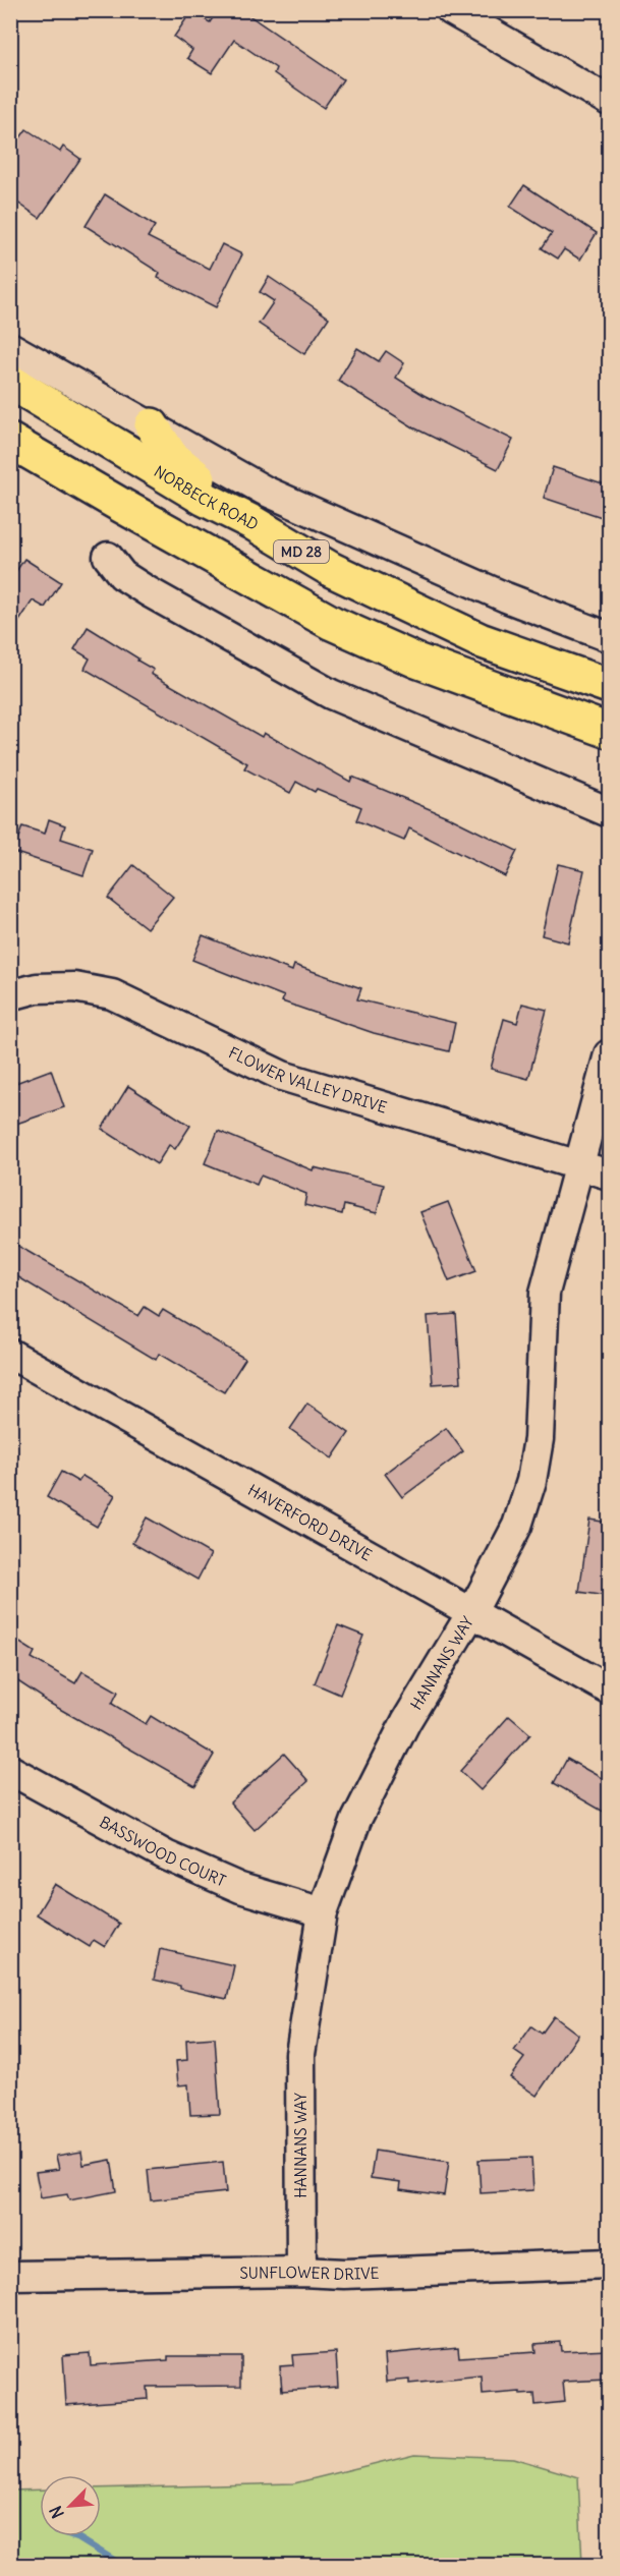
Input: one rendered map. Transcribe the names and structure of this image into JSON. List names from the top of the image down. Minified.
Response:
{"streets":{"main road":["NORBECK ROAD","MD 28"],"street":["FLOWER VALLEY DRIVE","HAVERFORD DRIVE","HANNANS WAY","BASSWOOD COURT","SUNFLOWER DRIVE"]},"crossings":[["FLOWER VALLEY DRIVE","HANNANS WAY"],["HAVERFORD DRIVE","HANNANS WAY"],["HANNANS WAY","BASSWOOD COURT"],["HANNANS WAY","SUNFLOWER DRIVE"]],"north":"bottom left"}
